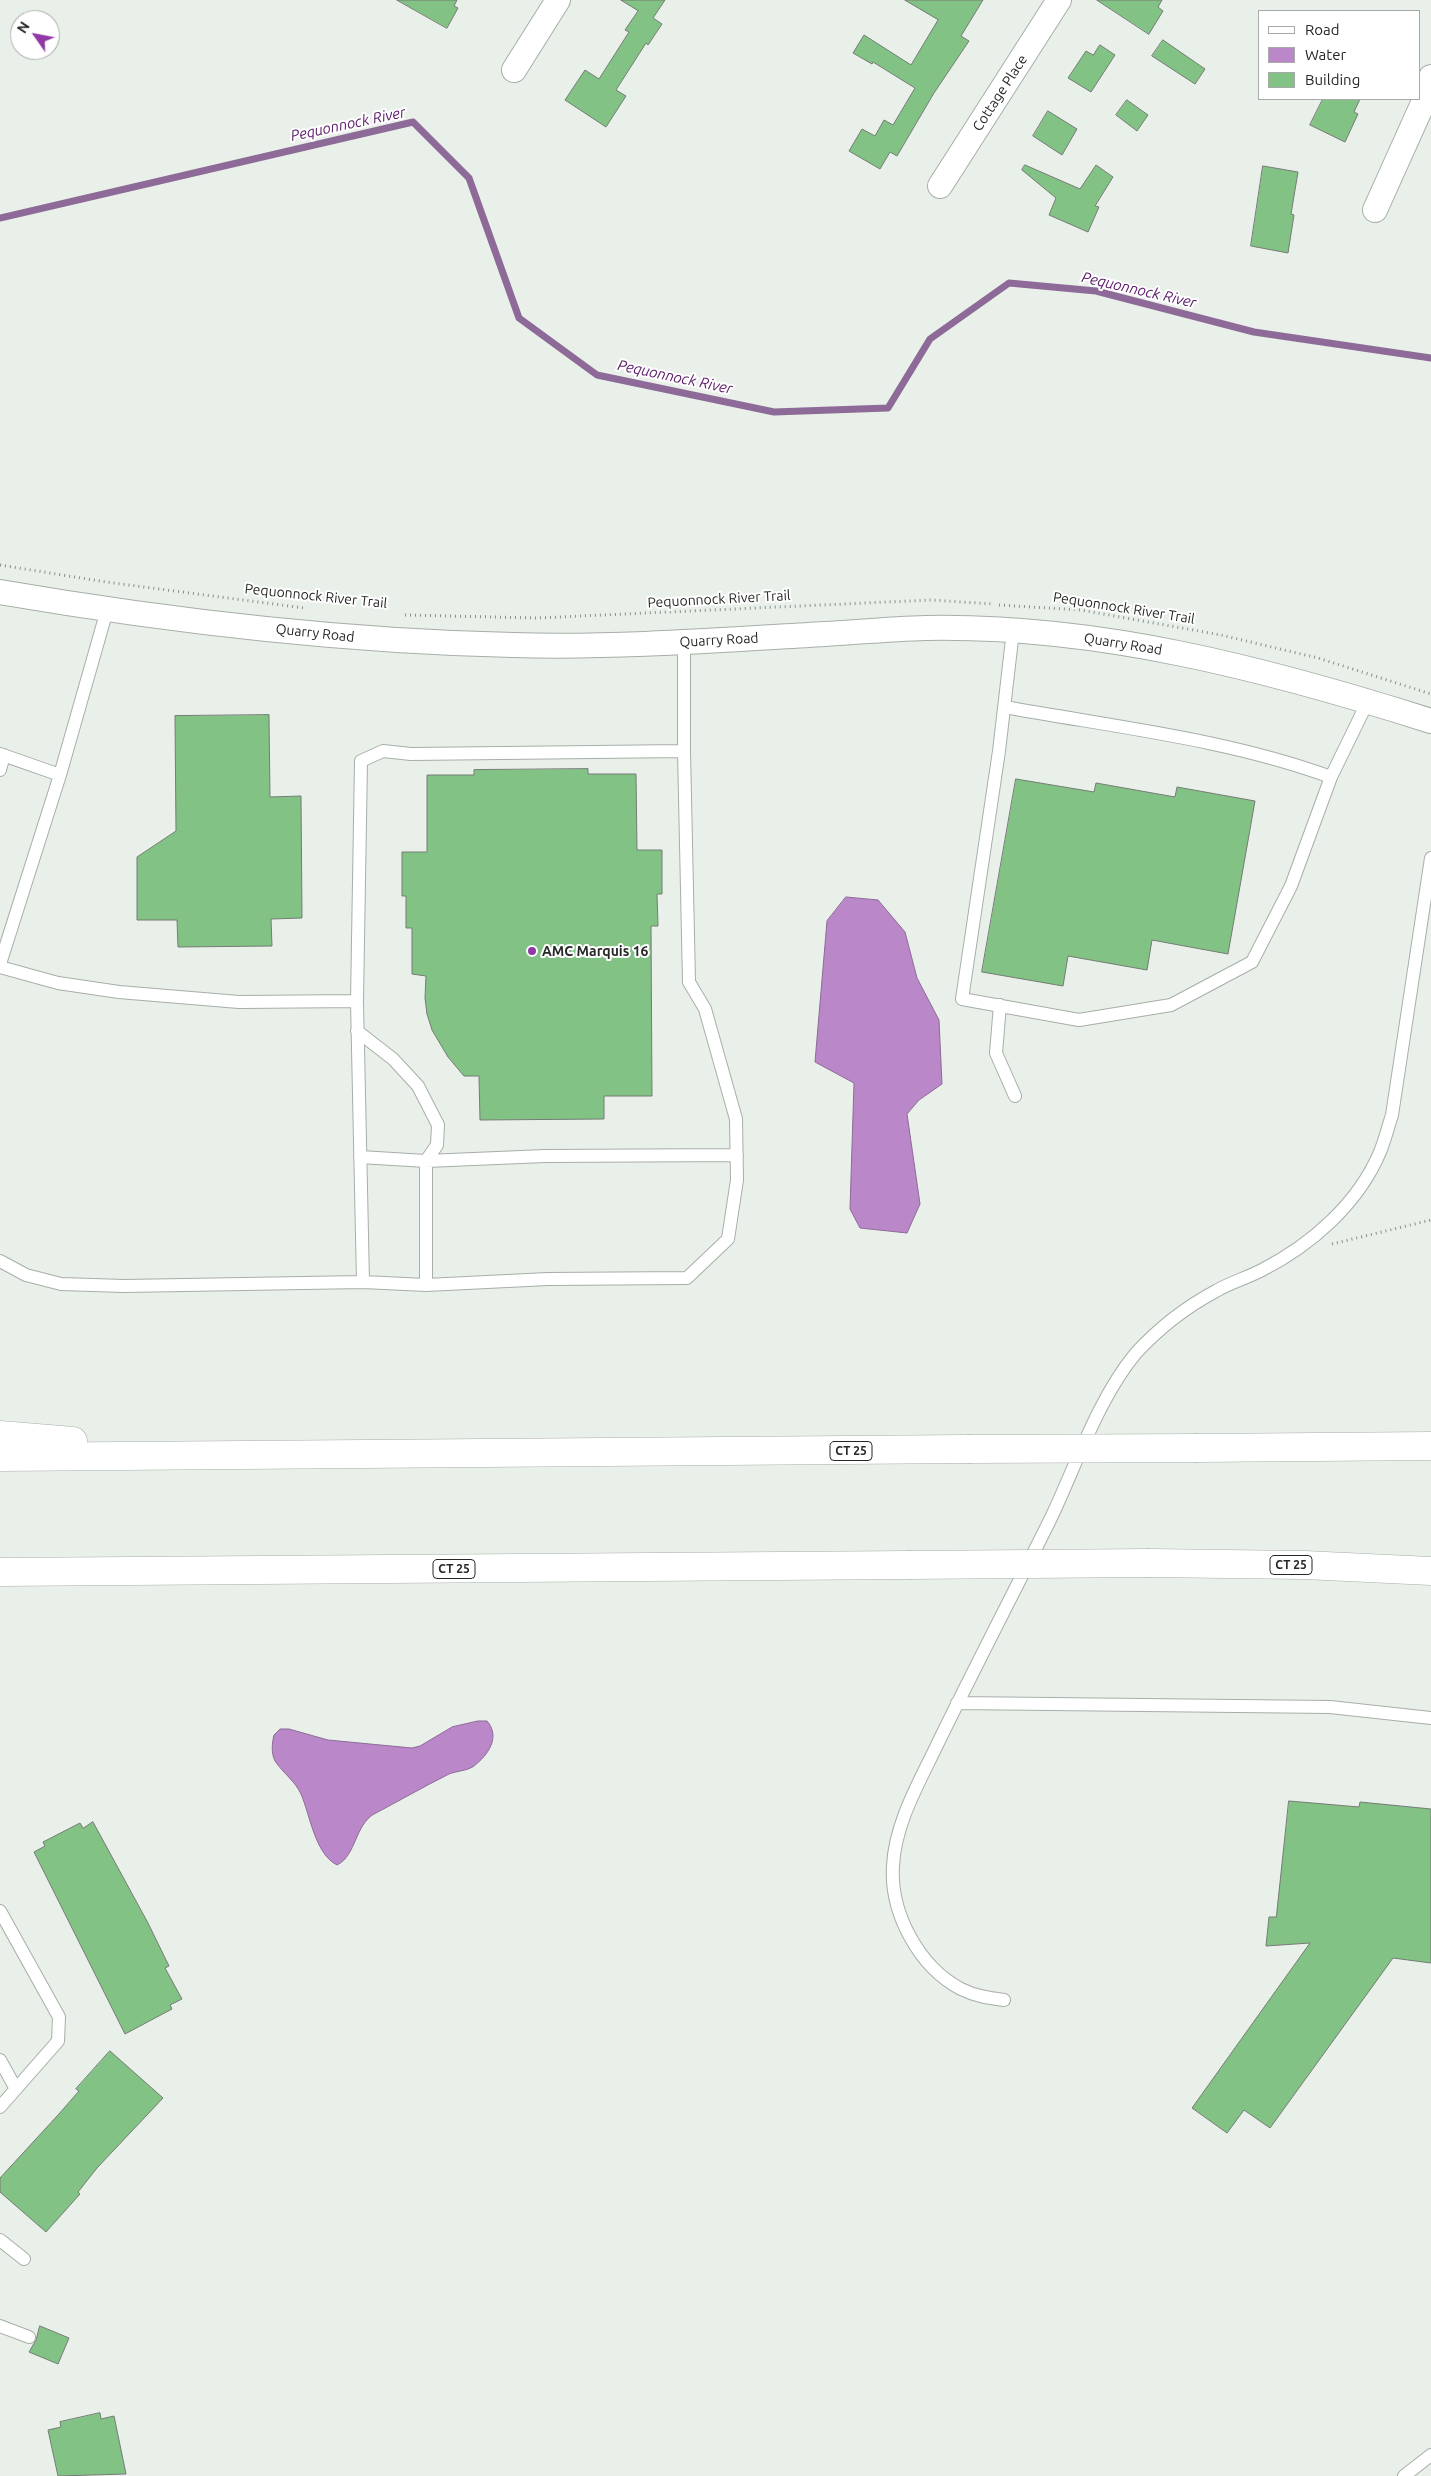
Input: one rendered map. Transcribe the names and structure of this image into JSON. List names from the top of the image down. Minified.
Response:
{"streets":{"highway":["CT 25"],"street":["Cottage Place","Quarry Road"],"path":["Pequonnock River Trail"]},"water":["Pequonnock River"],"places":["AMC Marquis 16"],"legend":["Road","Water","Building"],"north":"top left"}
